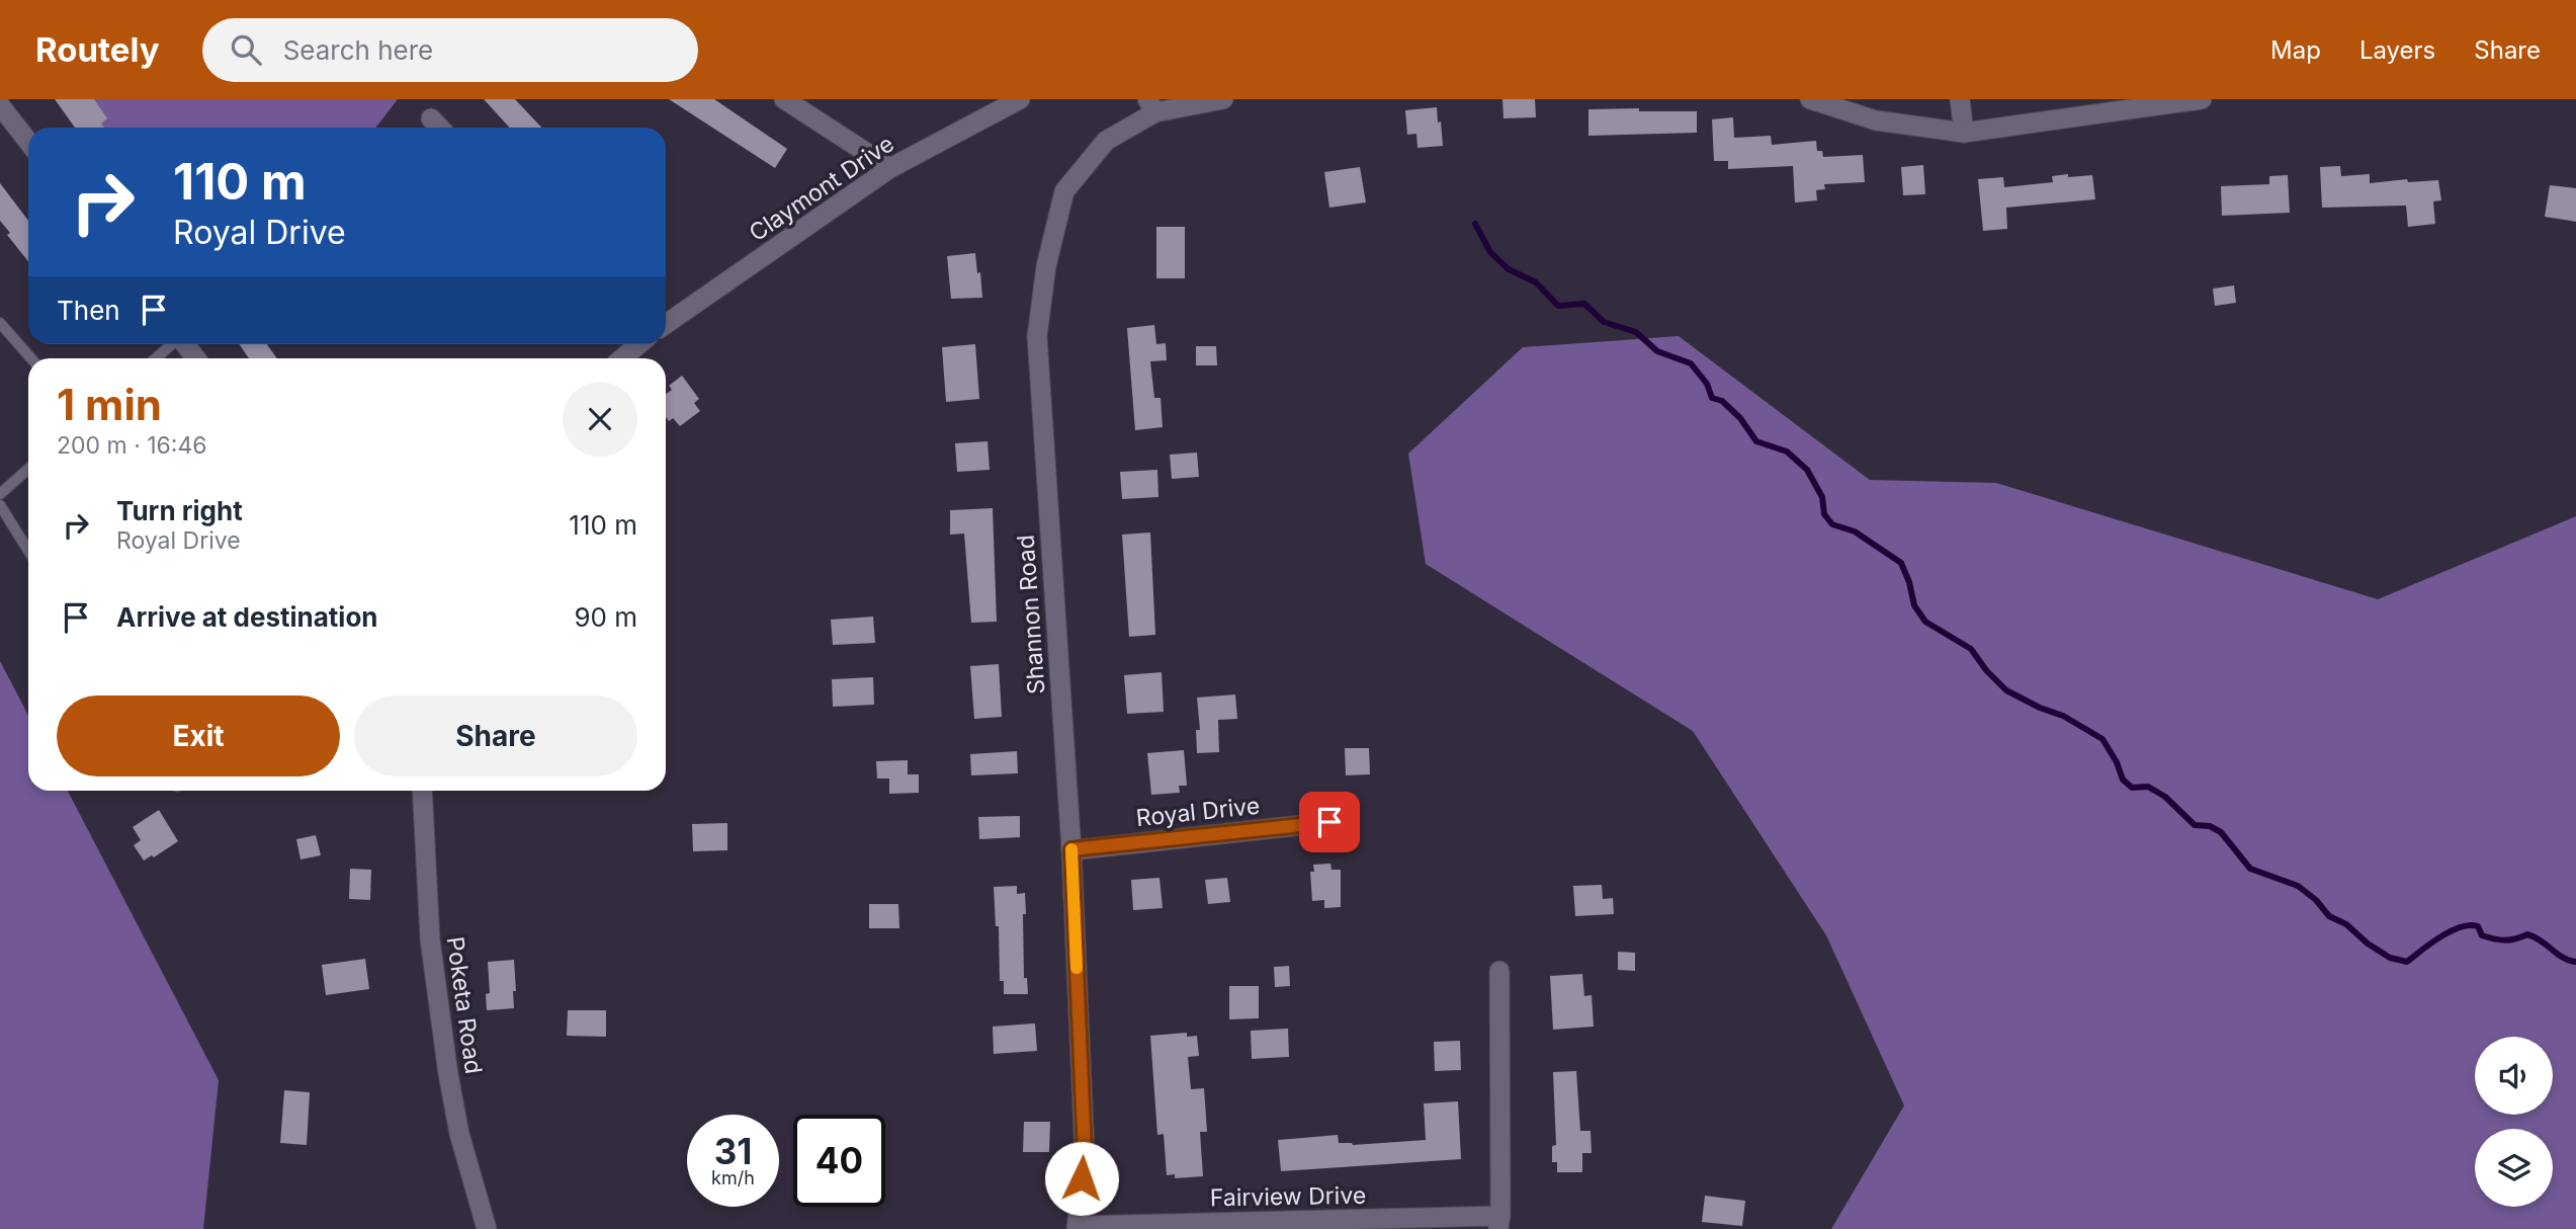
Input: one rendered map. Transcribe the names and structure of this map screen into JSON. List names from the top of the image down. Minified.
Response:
{"streets":{"street":["Claymont Drive","Shannon Road","Royal Drive","Poketa Road","Fairview Drive"]},"crossings":[["Shannon Road","Royal Drive"],["Shannon Road","Fairview Drive"]],"page":{"header":"Routely","search":"Search here","nav":["Map","Layers","Share"],"turn":["110 m","Royal Drive"],"then":"Then","heading":["1 min","200 m · 16:46"],"list":[{"name":"Turn right","note":"Royal Drive","value":"110 m"},{"name":"Arrive at destination","value":"90 m"}],"buttons":["Exit","Share"],"speed":"31 km/h","limit":"40"}}
